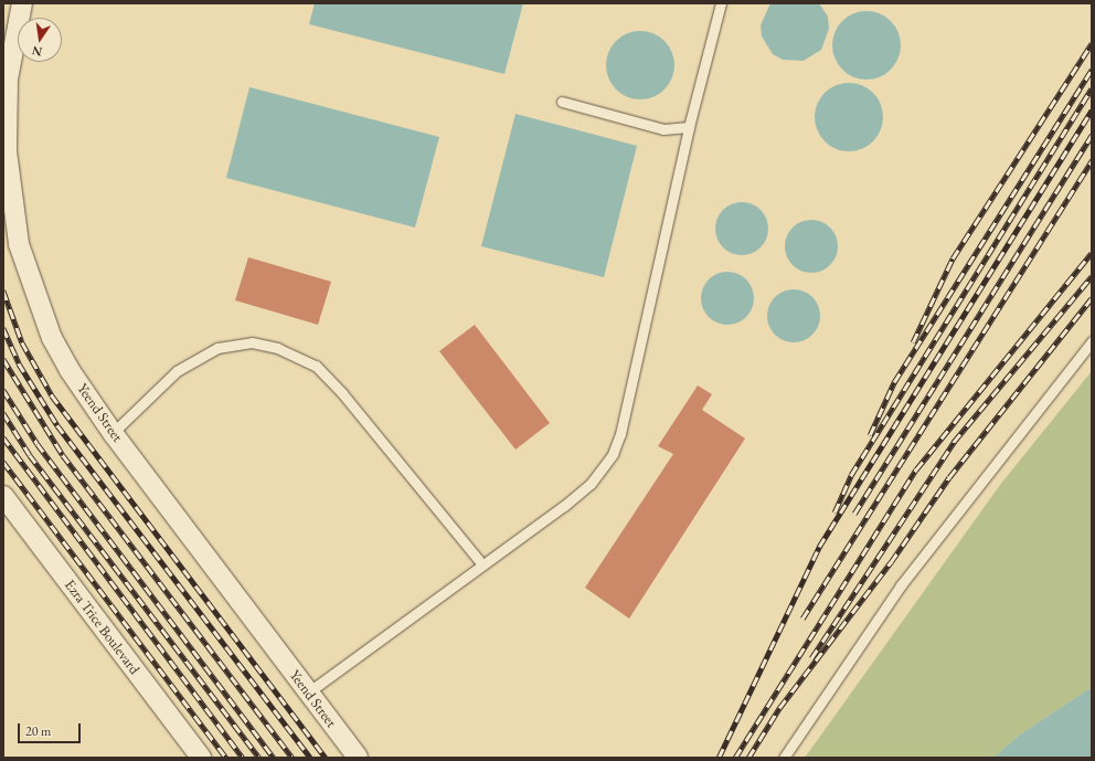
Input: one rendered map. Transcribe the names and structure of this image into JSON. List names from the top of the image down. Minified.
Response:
{"streets":{"street":["Yeend Street","Ezra Trice Boulevard"]},"scale_bar":"20 m","north":"bottom"}
